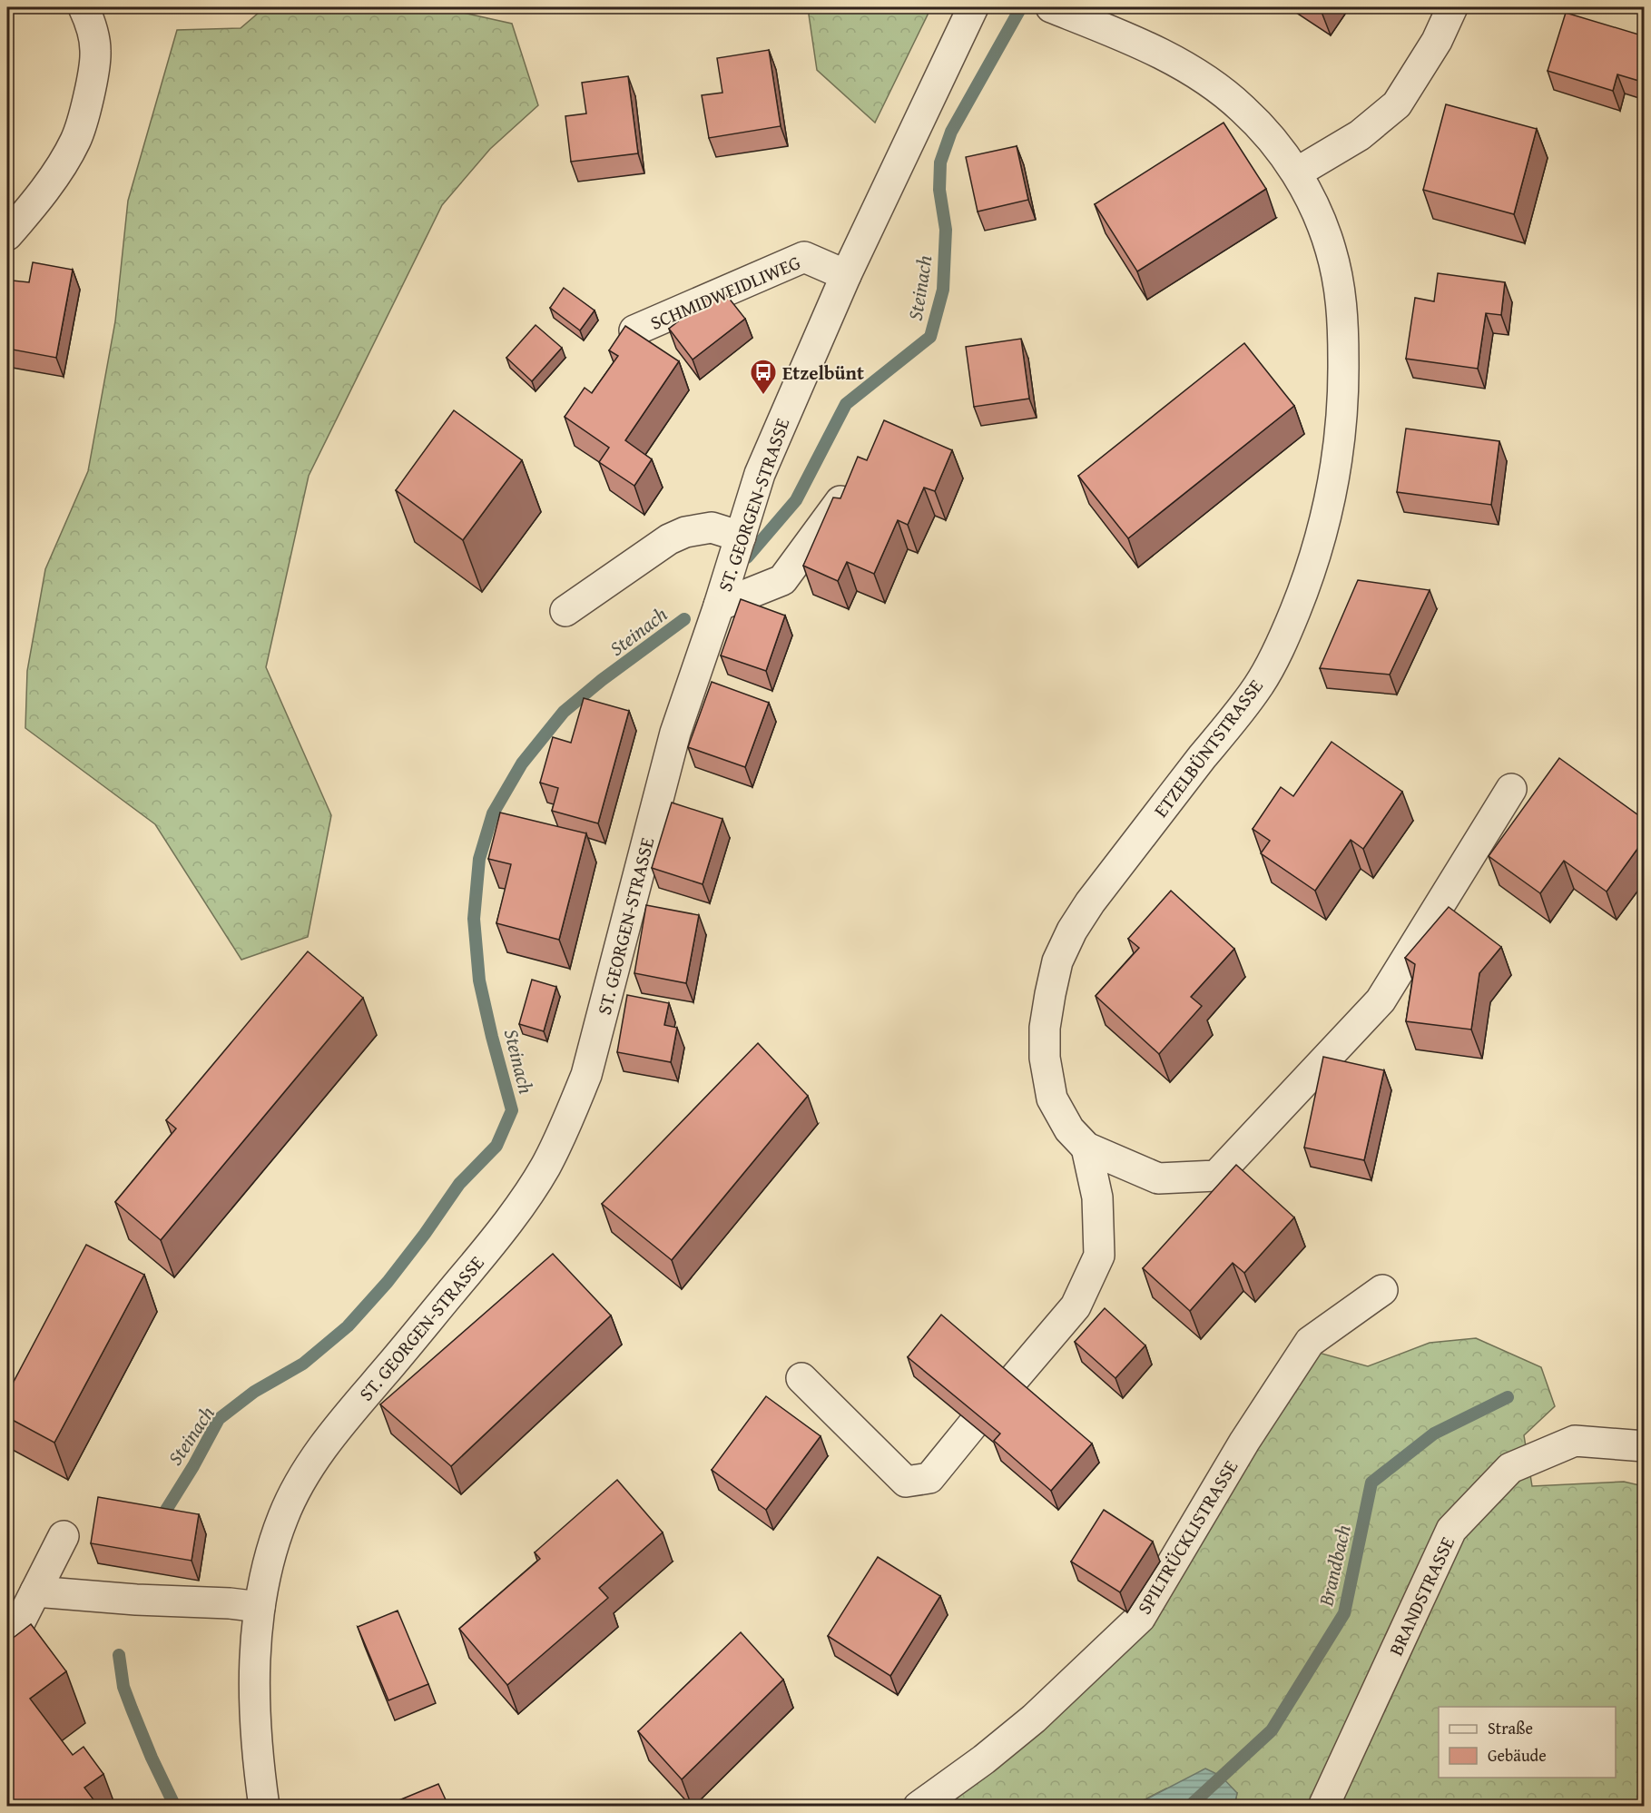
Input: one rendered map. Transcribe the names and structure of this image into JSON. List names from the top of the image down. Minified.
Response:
{"streets":{"street":["SCHMIDWEIDLIWEG","ST. GEORGEN-STRASSE","ETZELBÜNTSTRASSE","SPILTRÜCKLISTRASSE","BRANDSTRASSE"]},"crossings":[["SCHMIDWEIDLIWEG","ST. GEORGEN-STRASSE"]],"water":["Steinach","Brandbach"],"places":{"bus stop":["Etzelbünt"]},"legend":["Straße","Gebäude"]}
